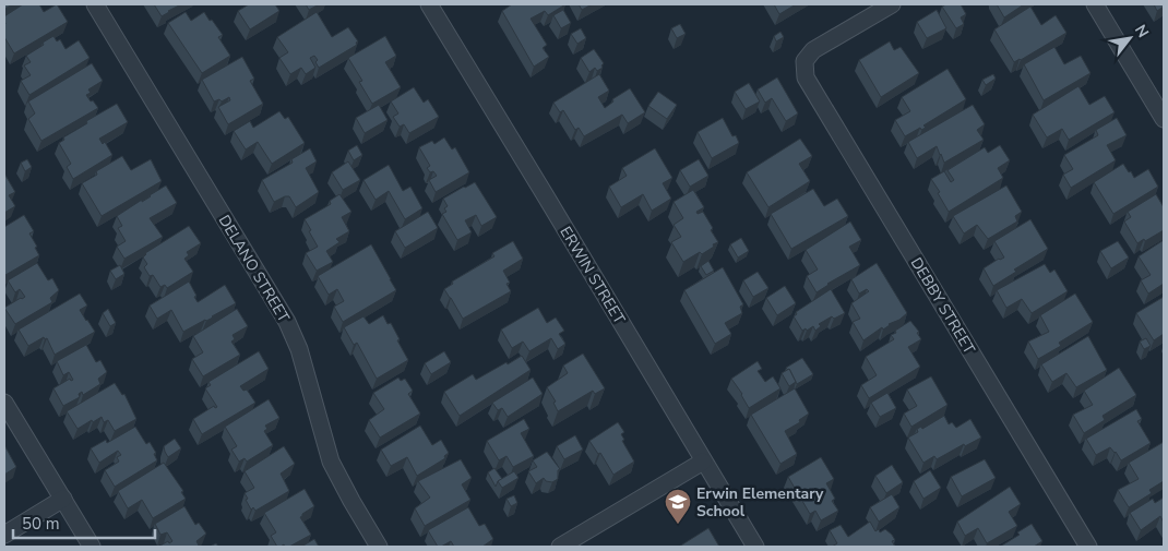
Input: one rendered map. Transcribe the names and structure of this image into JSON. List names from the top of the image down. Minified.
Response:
{"streets":{"street":["DELANO STREET","ERWIN STREET","DEBBY STREET"]},"places":{"school or university":["Erwin Elementary School"]},"scale_bar":"50 m","north":"top right"}
